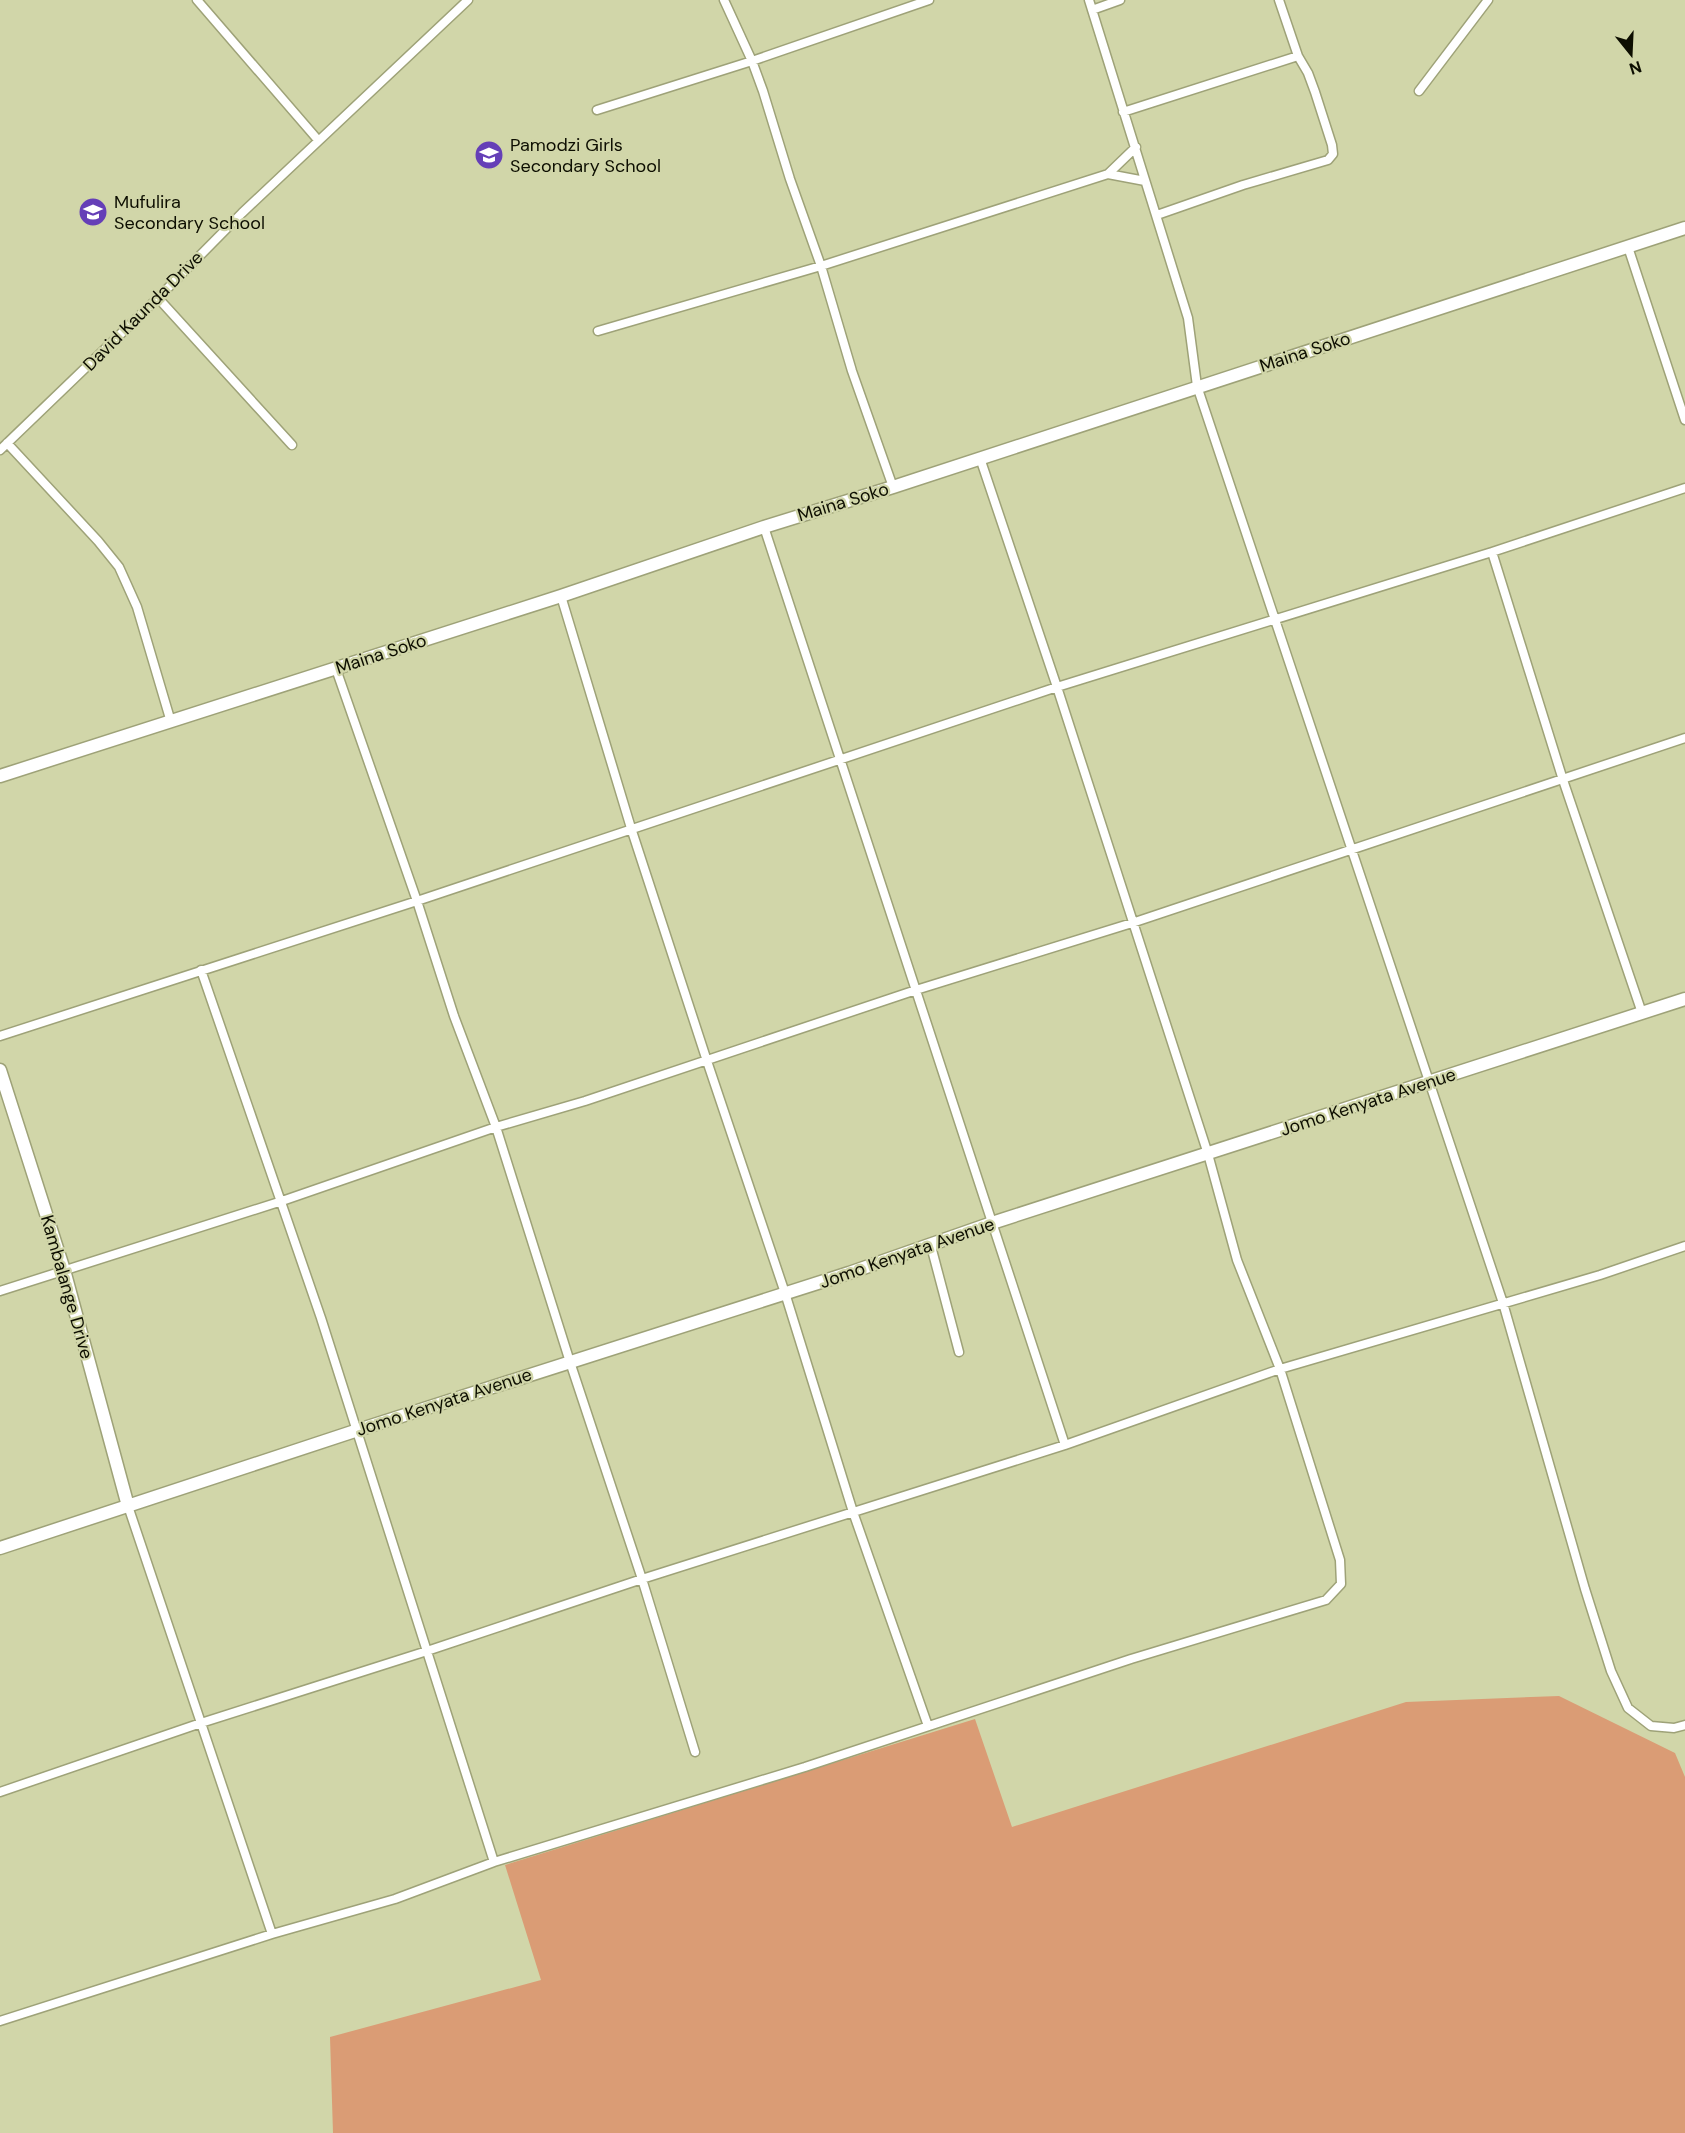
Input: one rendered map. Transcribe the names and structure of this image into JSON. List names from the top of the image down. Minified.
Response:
{"streets":{"street":["David Kaunda Drive","Maina Soko","Jomo Kenyata Avenue","Kambalange Drive"]},"crossings":[["Jomo Kenyata Avenue","Kambalange Drive"]],"places":{"school or university":["Pamodzi Girls Secondary School","Mufulira Secondary School"]},"north":"bottom"}
